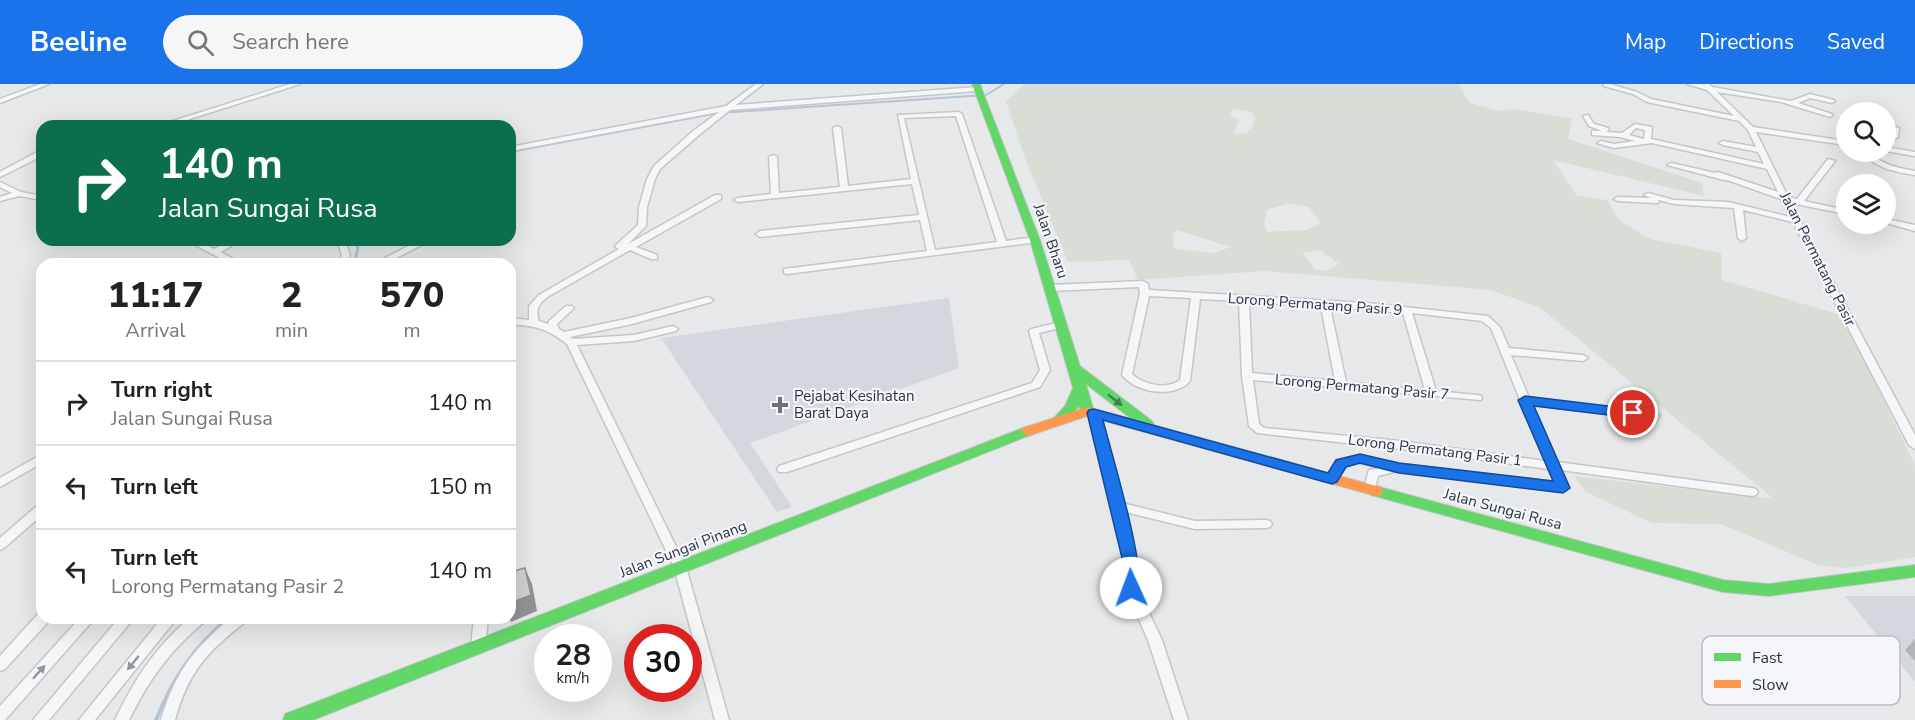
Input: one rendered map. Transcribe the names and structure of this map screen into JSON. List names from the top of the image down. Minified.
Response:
{"streets":{"main road":["Jalan Bharu","Jalan Sungai Rusa","Jalan Sungai Pinang"],"street":["Jalan Permatang Pasir","Lorong Permatang Pasir 9","Lorong Permatang Pasir 7","Lorong Permatang Pasir 1"]},"crossings":[["Jalan Bharu","Jalan Sungai Rusa"],["Jalan Bharu","Jalan Sungai Pinang"],["Lorong Permatang Pasir 7","Lorong Permatang Pasir 1"],["Jalan Sungai Rusa","Jalan Sungai Pinang"]],"places":{"health":["Pejabat Kesihatan Barat Daya"]},"legend":["Fast","Slow"],"page":{"header":"Beeline","search":"Search here","nav":["Map","Directions","Saved"],"turn":["140 m","Jalan Sungai Rusa"],"eta":["11:17","Arrival","2","min","570","m"],"list":[{"name":"Turn right","note":"Jalan Sungai Rusa","value":"140 m"},{"name":"Turn left","value":"150 m"},{"name":"Turn left","note":"Lorong Permatang Pasir 2","value":"140 m"}],"speed":"28 km/h","limit":"30"}}
